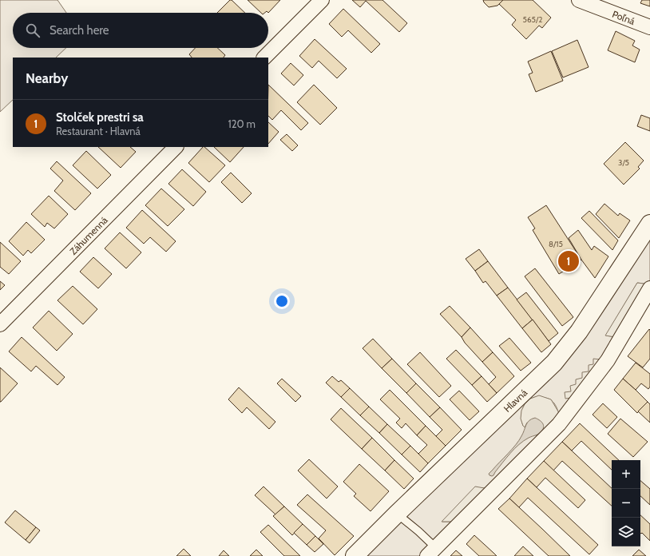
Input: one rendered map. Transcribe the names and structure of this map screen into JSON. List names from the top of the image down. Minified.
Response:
{"streets":{"street":["Poľná","Záhumenná","Hlavná"]},"house_numbers":["565/2","3/5","8/15"],"page":{"search":"Search here","heading":"Nearby","list":[{"mark":"1","name":"Stolček prestri sa","note":"Restaurant · Hlavná","value":"120 m"}],"pins":"1","map_buttons":["+","−"]}}
